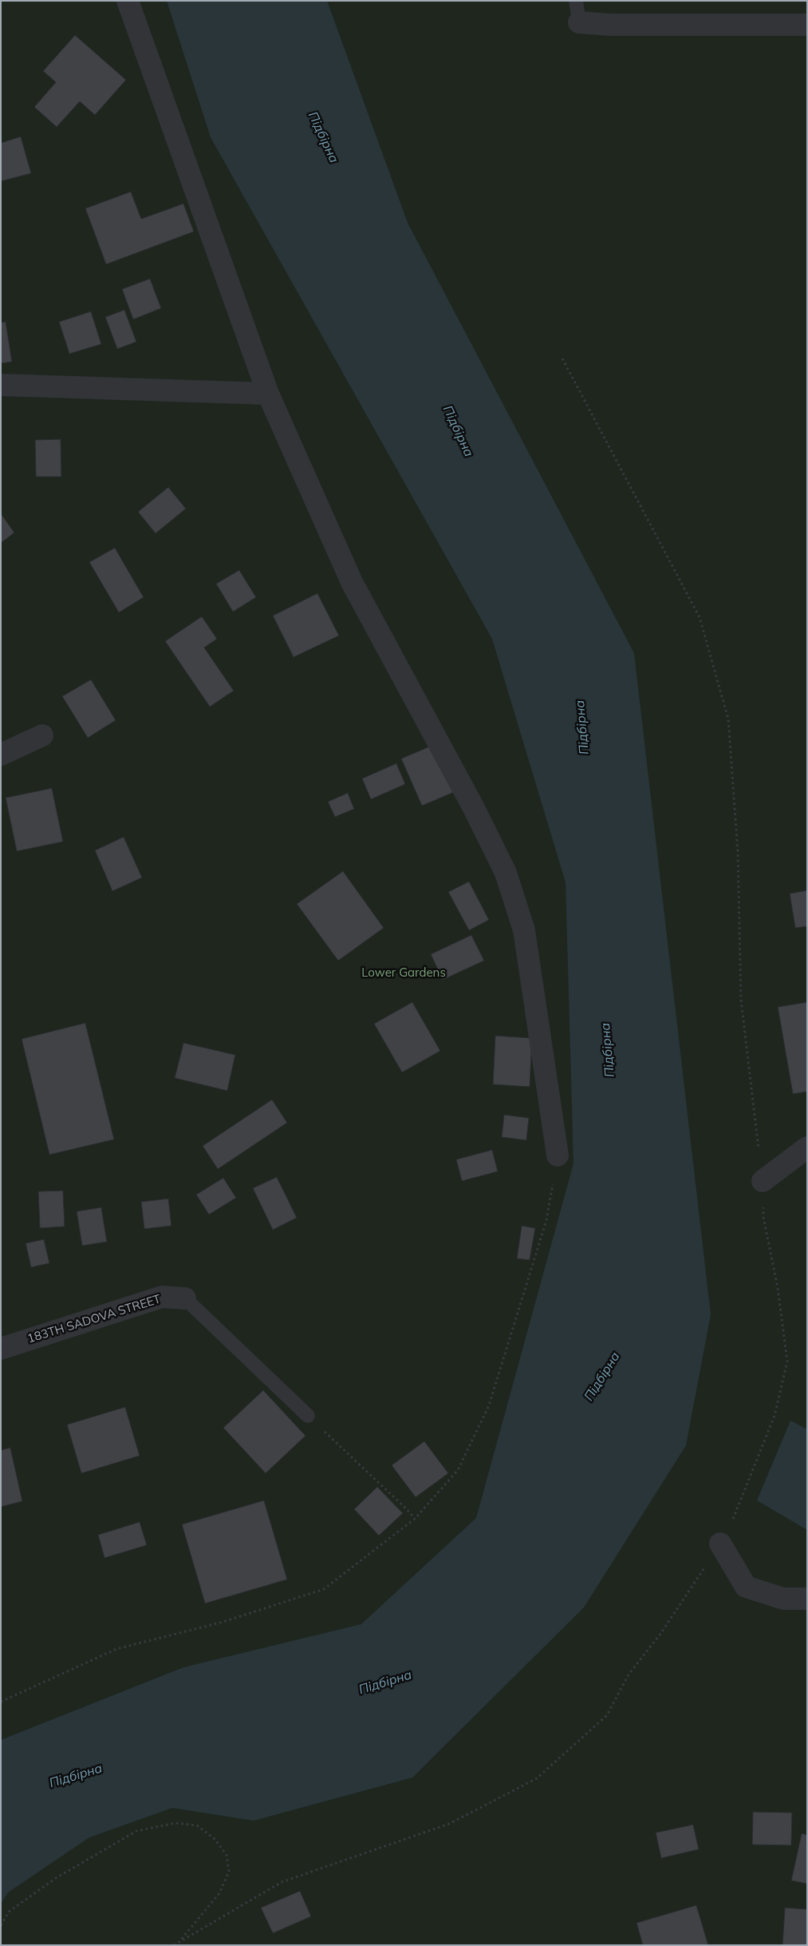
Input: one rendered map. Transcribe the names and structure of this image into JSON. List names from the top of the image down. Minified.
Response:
{"streets":{"street":["183TH SADOVA STREET"]},"water":["Підбірна"],"parks":["Lower Gardens"]}
